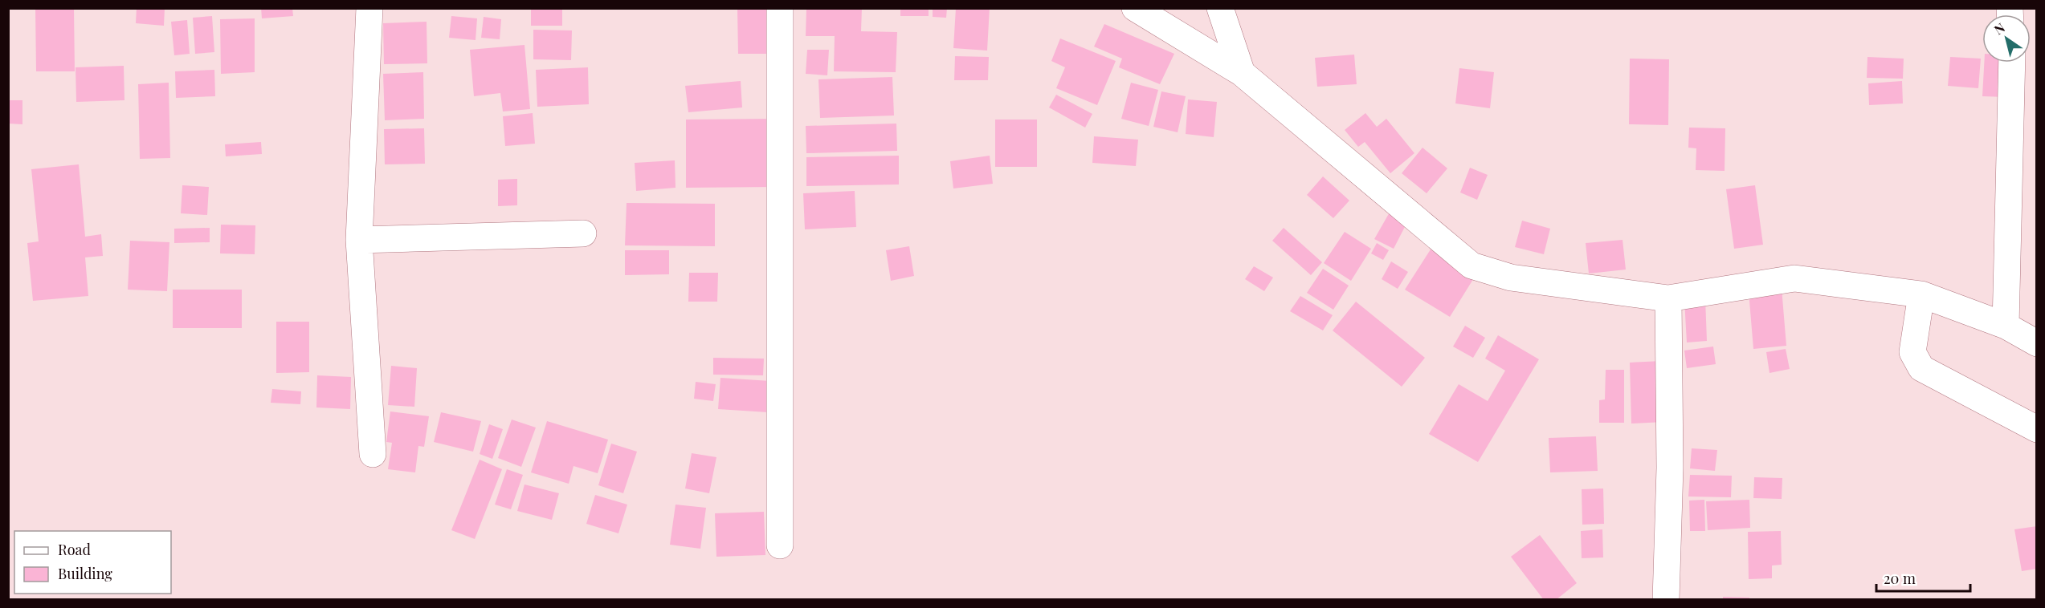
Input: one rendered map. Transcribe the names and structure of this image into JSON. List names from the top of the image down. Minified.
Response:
{"legend":["Road","Building"],"scale_bar":"20 m","north":"top left"}
